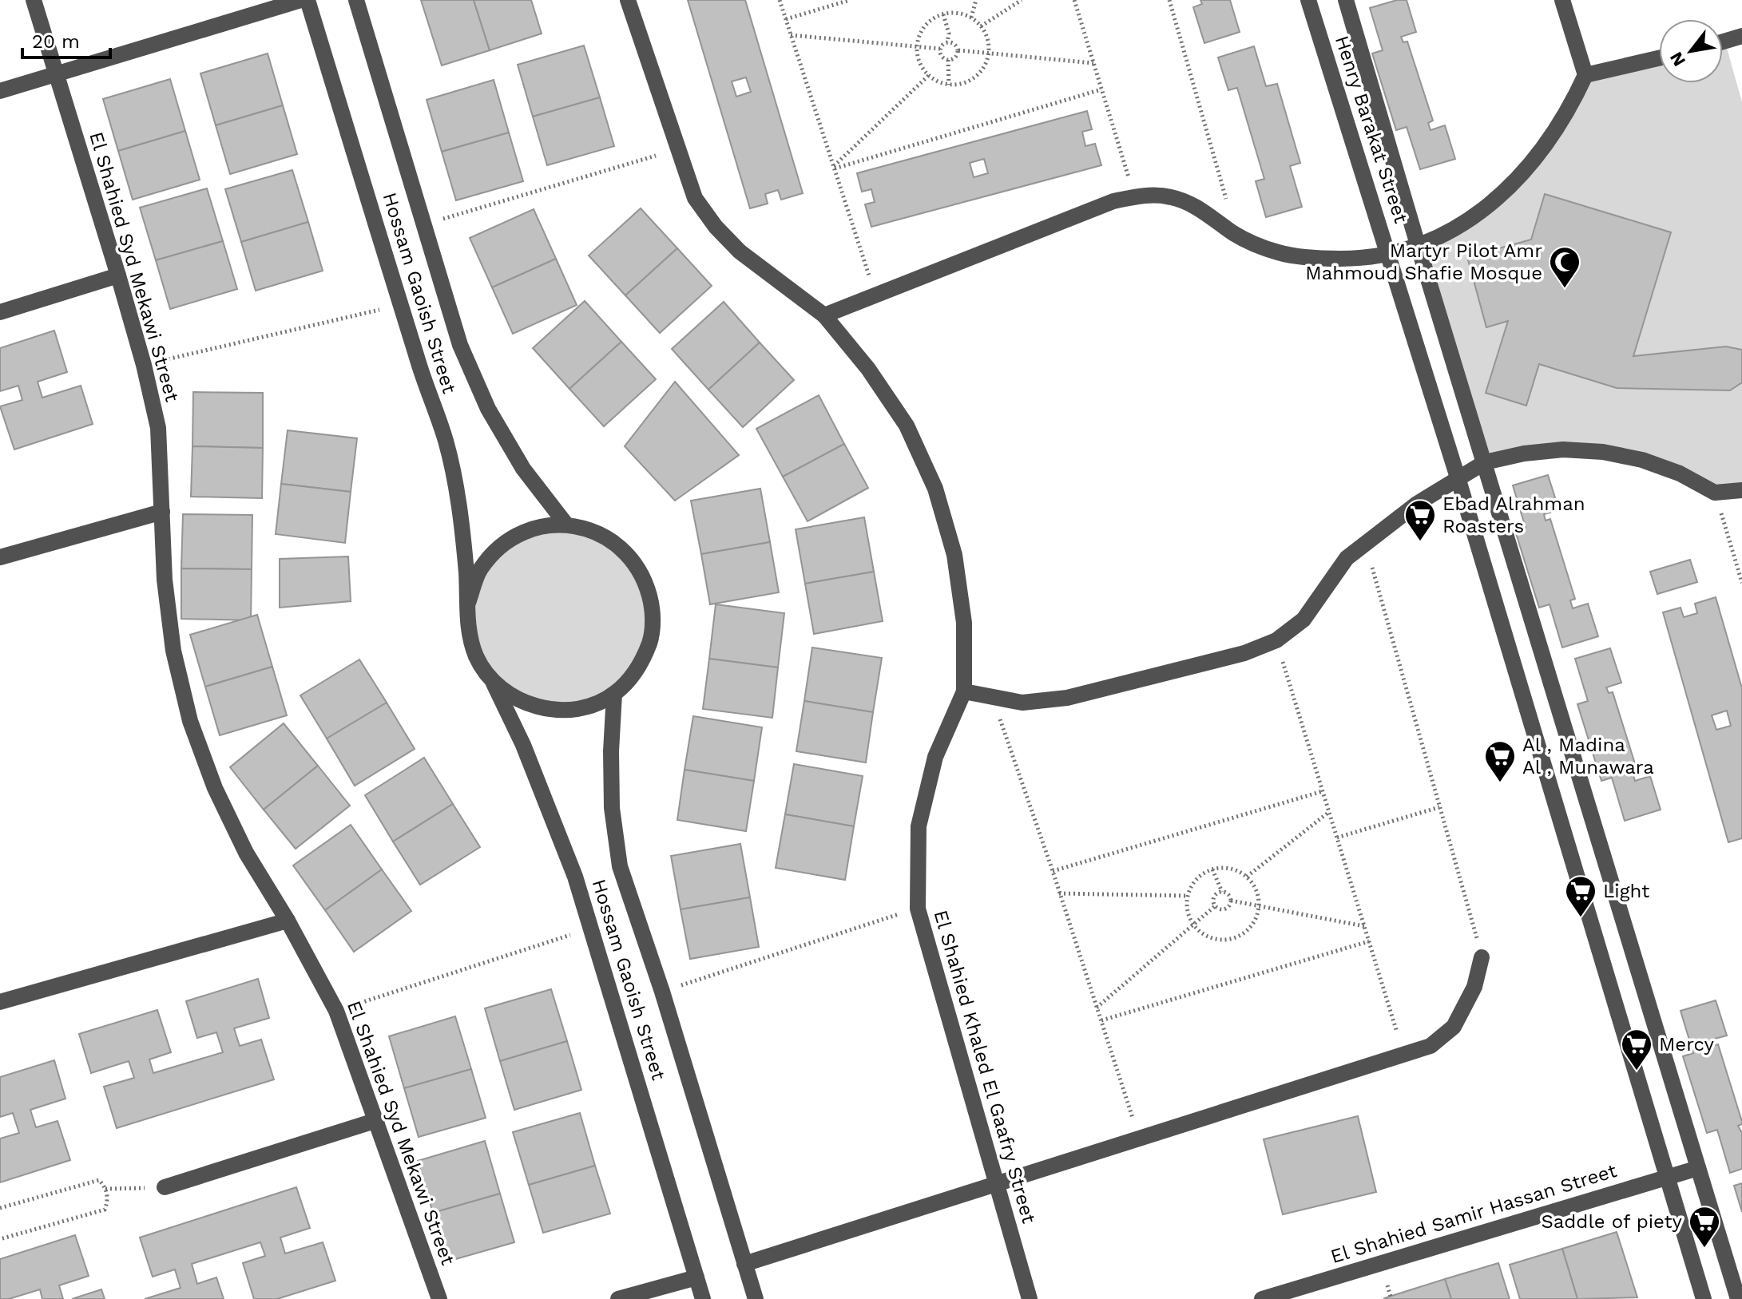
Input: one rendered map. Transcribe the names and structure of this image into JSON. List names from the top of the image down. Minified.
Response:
{"streets":{"street":["Henry Barakat Street","El Shahied Syd Mekawi Street","Hossam Gaoish Street","El Shahied Khaled El Gaafry Street","El Shahied Samir Hassan Street"]},"crossings":[["Henry Barakat Street","El Shahied Samir Hassan Street"]],"places":{"mosque":["Martyr Pilot Amr Mahmoud Shafie Mosque"],"supermarket":["Ebad Alrahman Roasters","Al , Madina Al , Munawara","Light","Mercy","Saddle of piety"]},"scale_bar":"20 m","north":"bottom left"}
